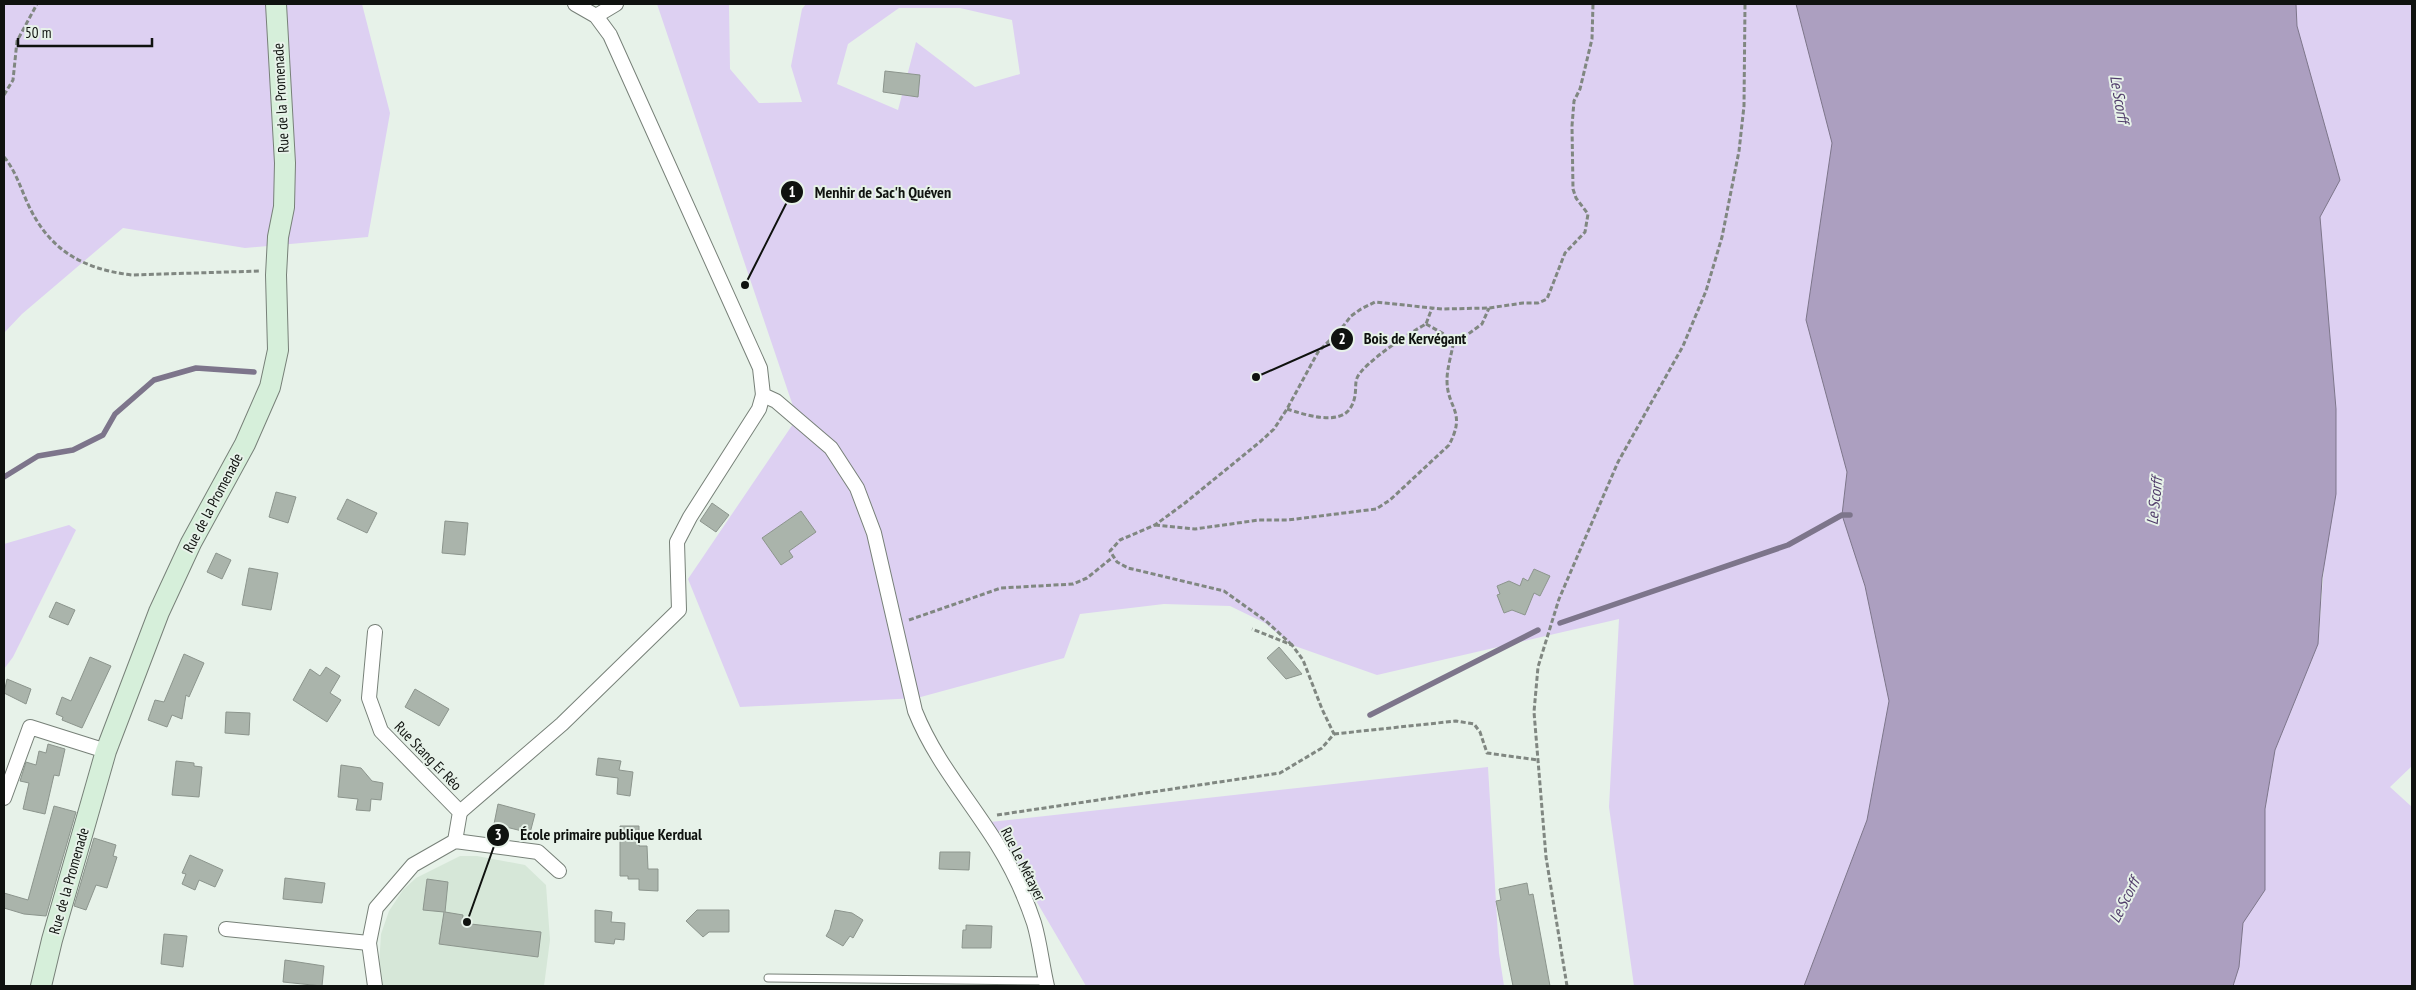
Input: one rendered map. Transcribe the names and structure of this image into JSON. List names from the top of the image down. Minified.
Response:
{"streets":{"street":["Rue de la Promenade","Rue Stang Er Réo","Rue Le Métayer"]},"water":["Le Scorff"],"places":["Menhir de Sac'h Quéven","Bois de Kervégant","École primaire publique Kerdual"],"scale_bar":"50 m"}
